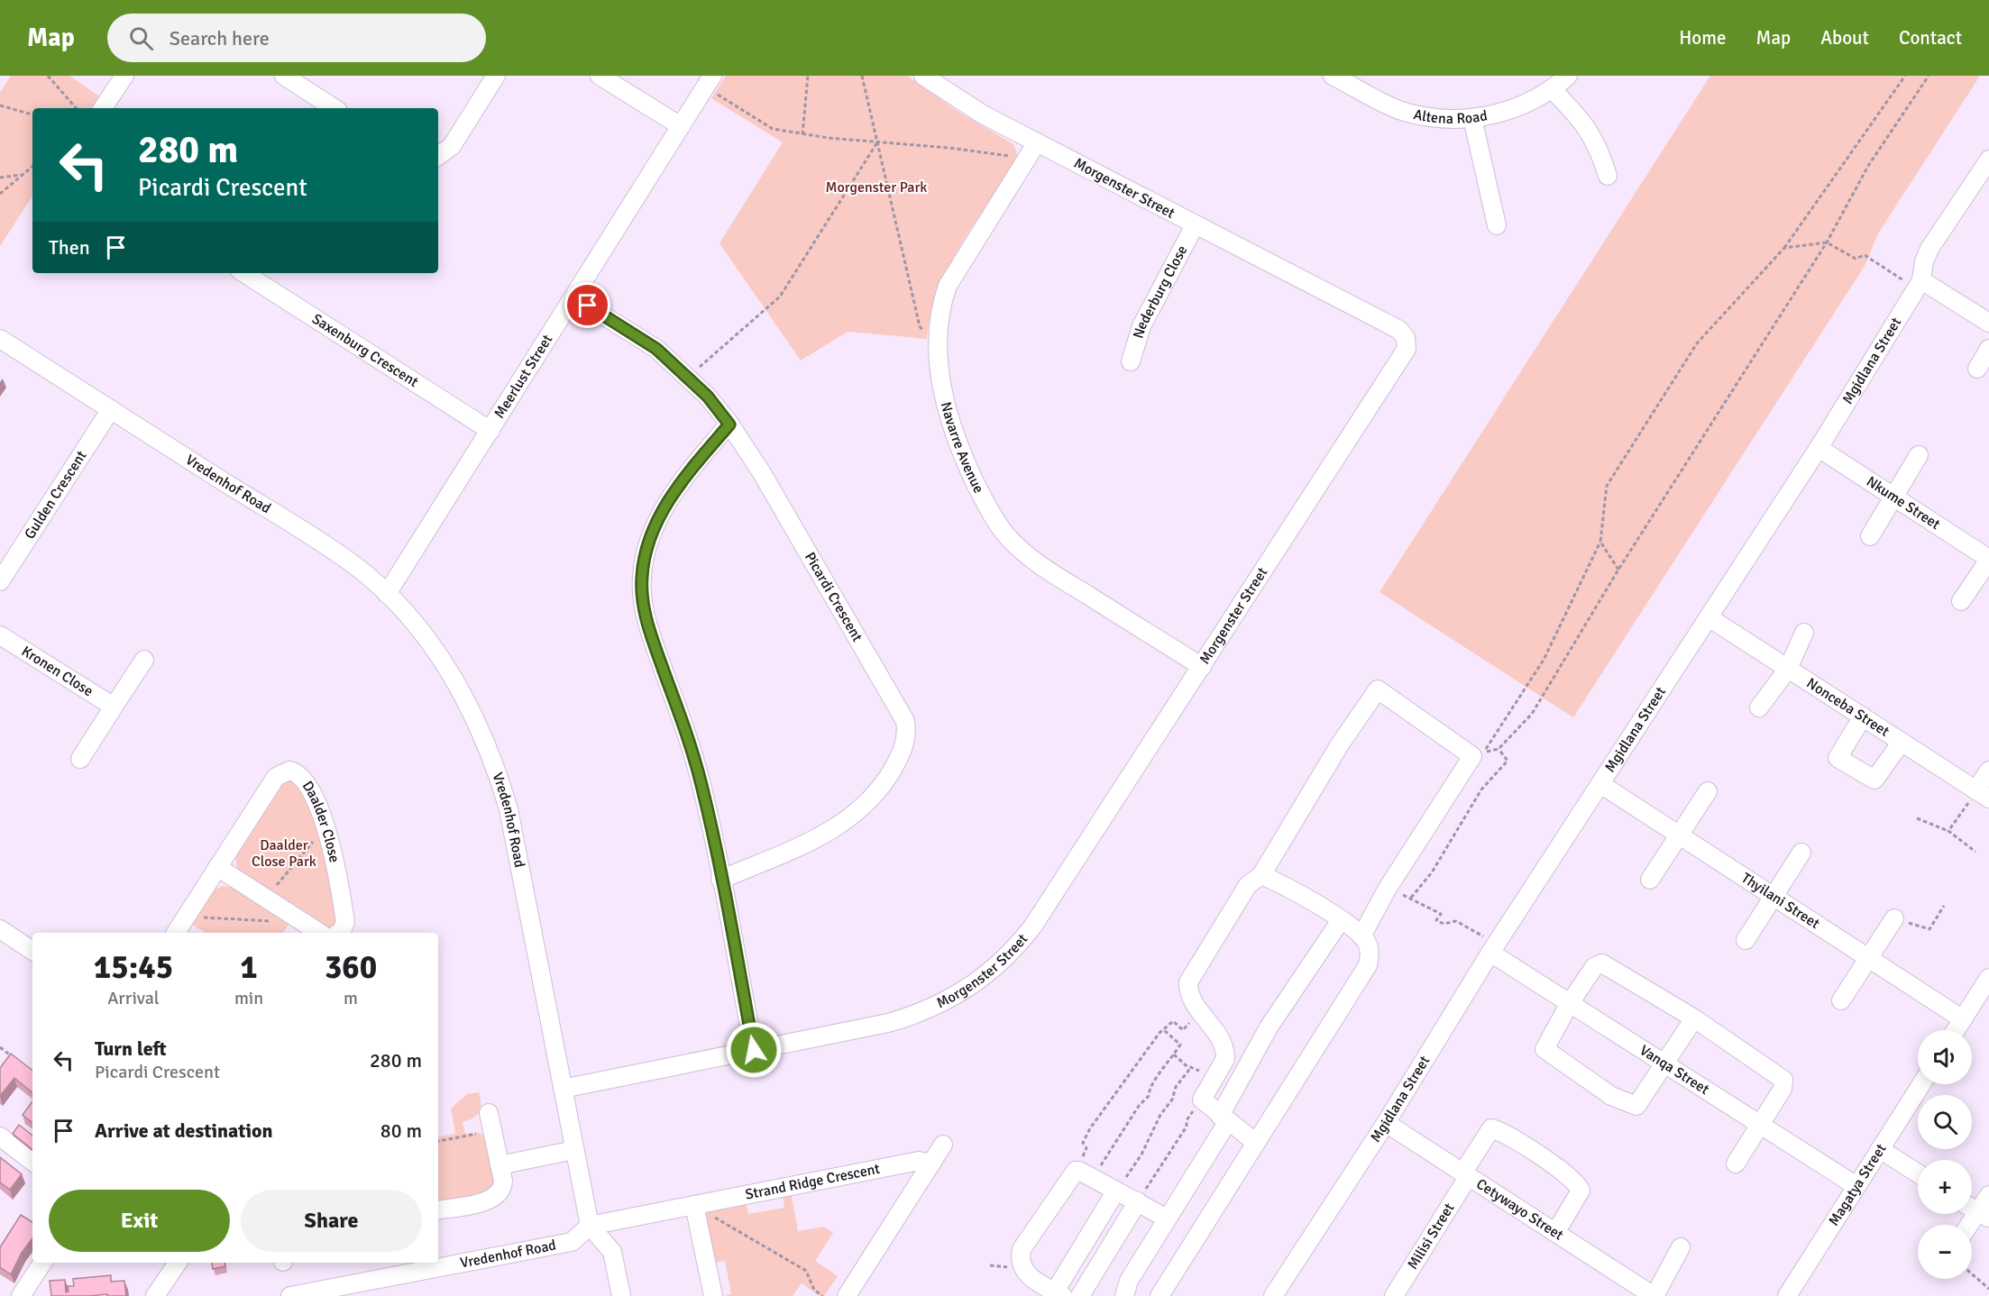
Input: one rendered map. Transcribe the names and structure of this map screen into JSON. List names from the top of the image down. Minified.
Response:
{"streets":{"street":["Altena Road","Morgenster Street","Nederburg Close","Saxenburg Crescent","Mgidlana Street","Meerlust Street","Navarre Avenue","Vredenhof Road","Gulden Crescent","Nkume Street","Picardi Crescent","Kronen Close","Nonceba Street","Daalder Close","Thyilani Street","Vanqa Street","Strand Ridge Crescent","Magatya Street","Cetywayo Street","Milisi Street"]},"crossings":[["Morgenster Street","Nederburg Close"],["Morgenster Street","Navarre Avenue"],["Morgenster Street","Vredenhof Road"],["Saxenburg Crescent","Meerlust Street"],["Mgidlana Street","Nkume Street"],["Mgidlana Street","Nonceba Street"],["Mgidlana Street","Thyilani Street"],["Mgidlana Street","Vanqa Street"],["Mgidlana Street","Cetywayo Street"],["Meerlust Street","Vredenhof Road"],["Meerlust Street","Picardi Crescent"],["Vredenhof Road","Gulden Crescent"],["Vredenhof Road","Strand Ridge Crescent"],["Vanqa Street","Magatya Street"],["Cetywayo Street","Milisi Street"]],"parks":["Morgenster Park","Daalder Close Park"],"page":{"header":"Map","search":"Search here","nav":["Home","Map","About","Contact"],"turn":["280 m","Picardi Crescent"],"then":"Then","eta":["15:45","Arrival","1","min","360","m"],"list":[{"name":"Turn left","note":"Picardi Crescent","value":"280 m"},{"name":"Arrive at destination","value":"80 m"}],"map_buttons":["+","−"],"buttons":["Exit","Share"]}}
